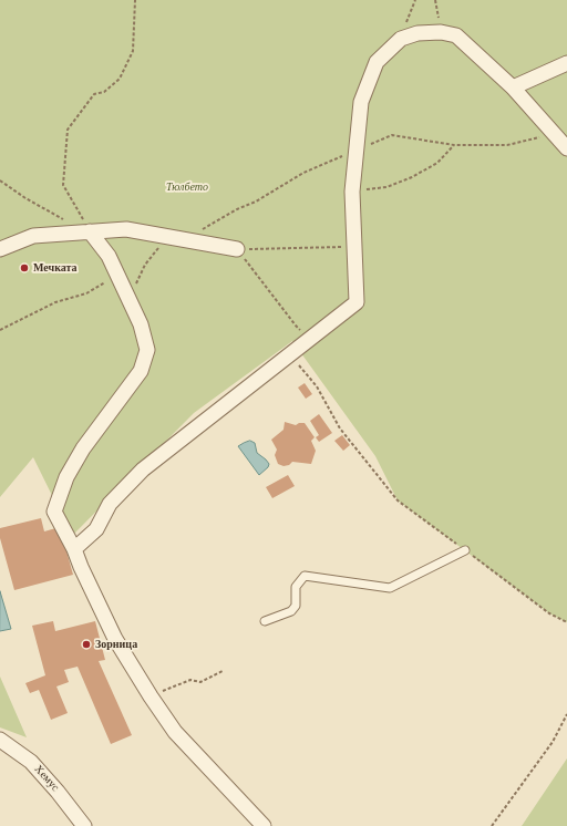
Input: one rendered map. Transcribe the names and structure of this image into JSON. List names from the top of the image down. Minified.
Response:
{"streets":{"street":["Хемус"]},"parks":["Тюлбето"],"places":["Мечката","Зорница"]}
